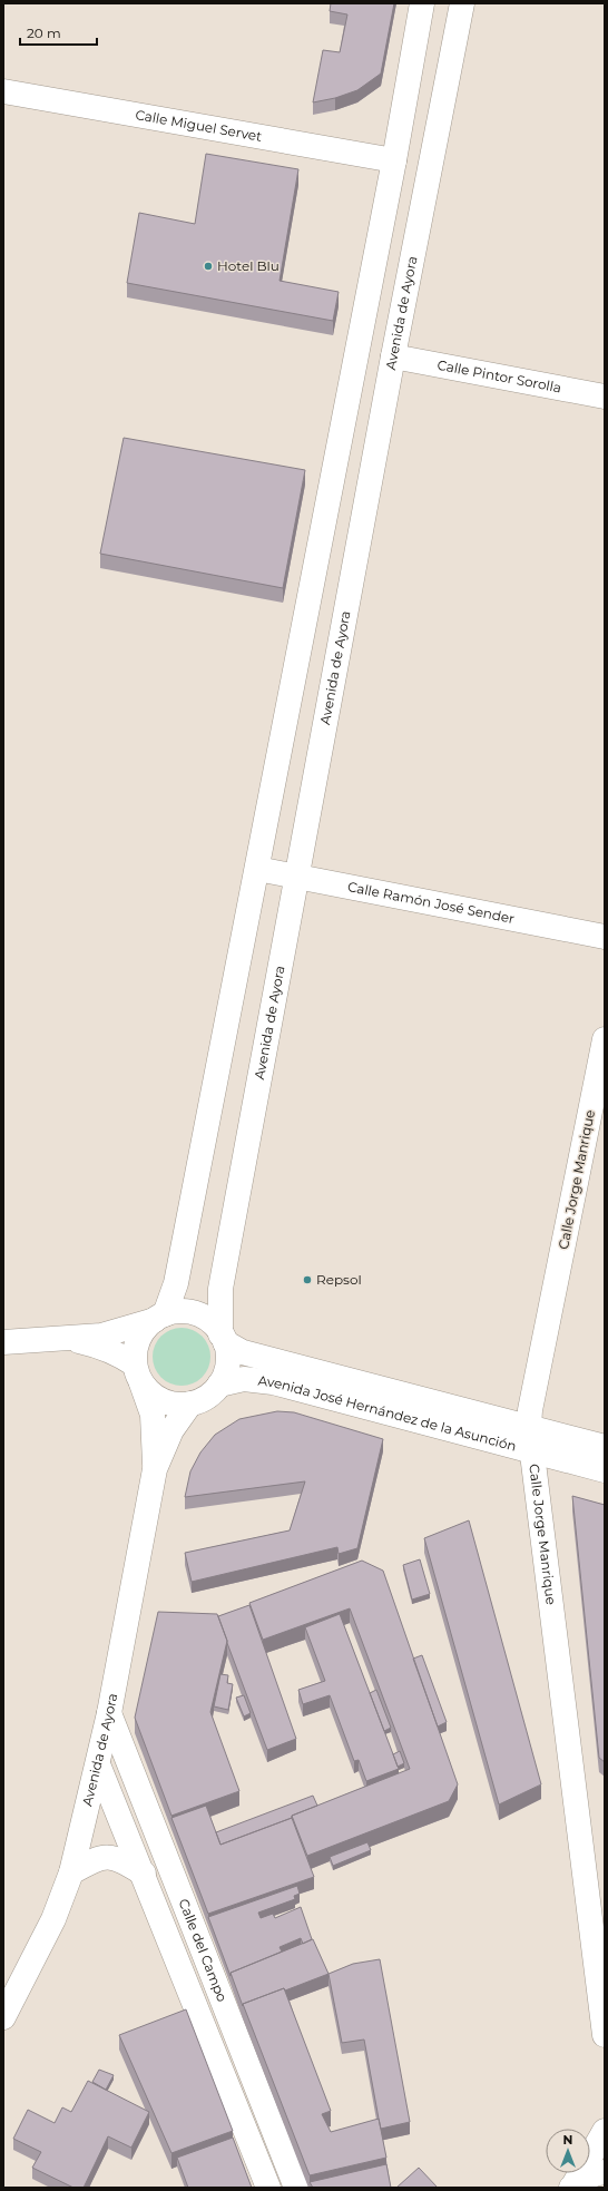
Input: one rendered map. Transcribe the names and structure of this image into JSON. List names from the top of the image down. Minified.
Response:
{"streets":{"street":["Calle Miguel Servet","Avenida de Ayora","Calle Pintor Sorolla","Calle Ramón José Sender","Calle Jorge Manrique","Avenida José Hernández de la Asunción","Calle del Campo"]},"crossings":[["Avenida de Ayora","Calle Pintor Sorolla"],["Avenida de Ayora","Calle Ramón José Sender"],["Avenida de Ayora","Avenida José Hernández de la Asunción"],["Avenida de Ayora","Calle del Campo"],["Calle Jorge Manrique","Avenida José Hernández de la Asunción"]],"places":["Hotel Blu","Repsol"],"scale_bar":"20 m","north":"top"}
